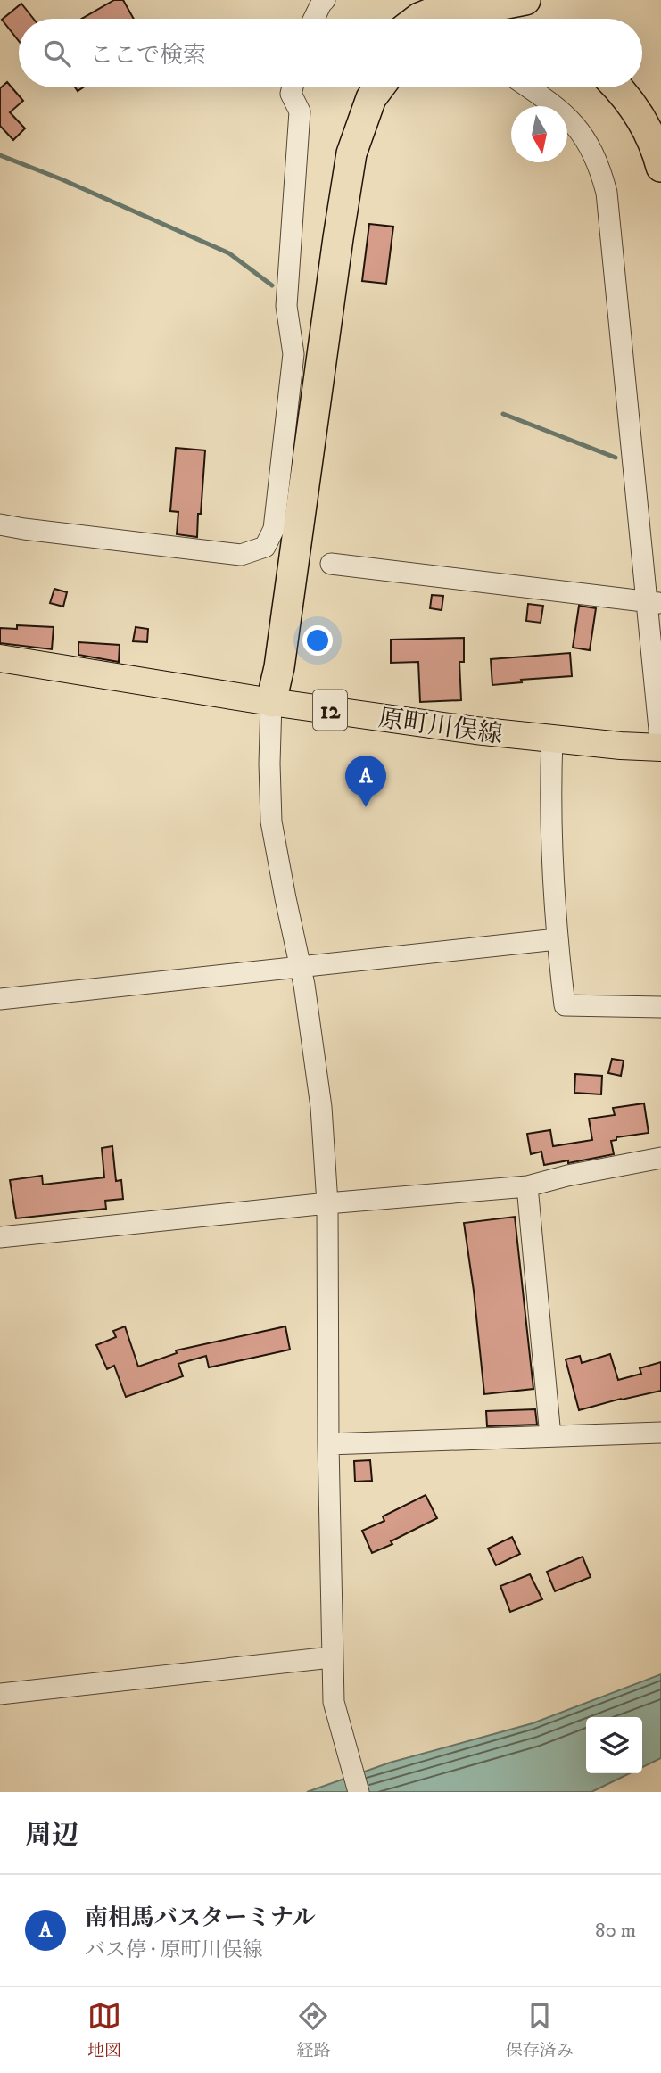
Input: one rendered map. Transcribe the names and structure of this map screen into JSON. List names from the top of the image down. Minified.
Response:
{"streets":{"main road":["12","原町川俣線"]},"north":"bottom","page":{"search":"ここで検索","pins":"A","heading":"周辺","list":[{"mark":"A","name":"南相馬バスターミナル","note":"バス停 · 原町川俣線","value":"80 m"}],"nav":["地図","経路","保存済み"]}}
